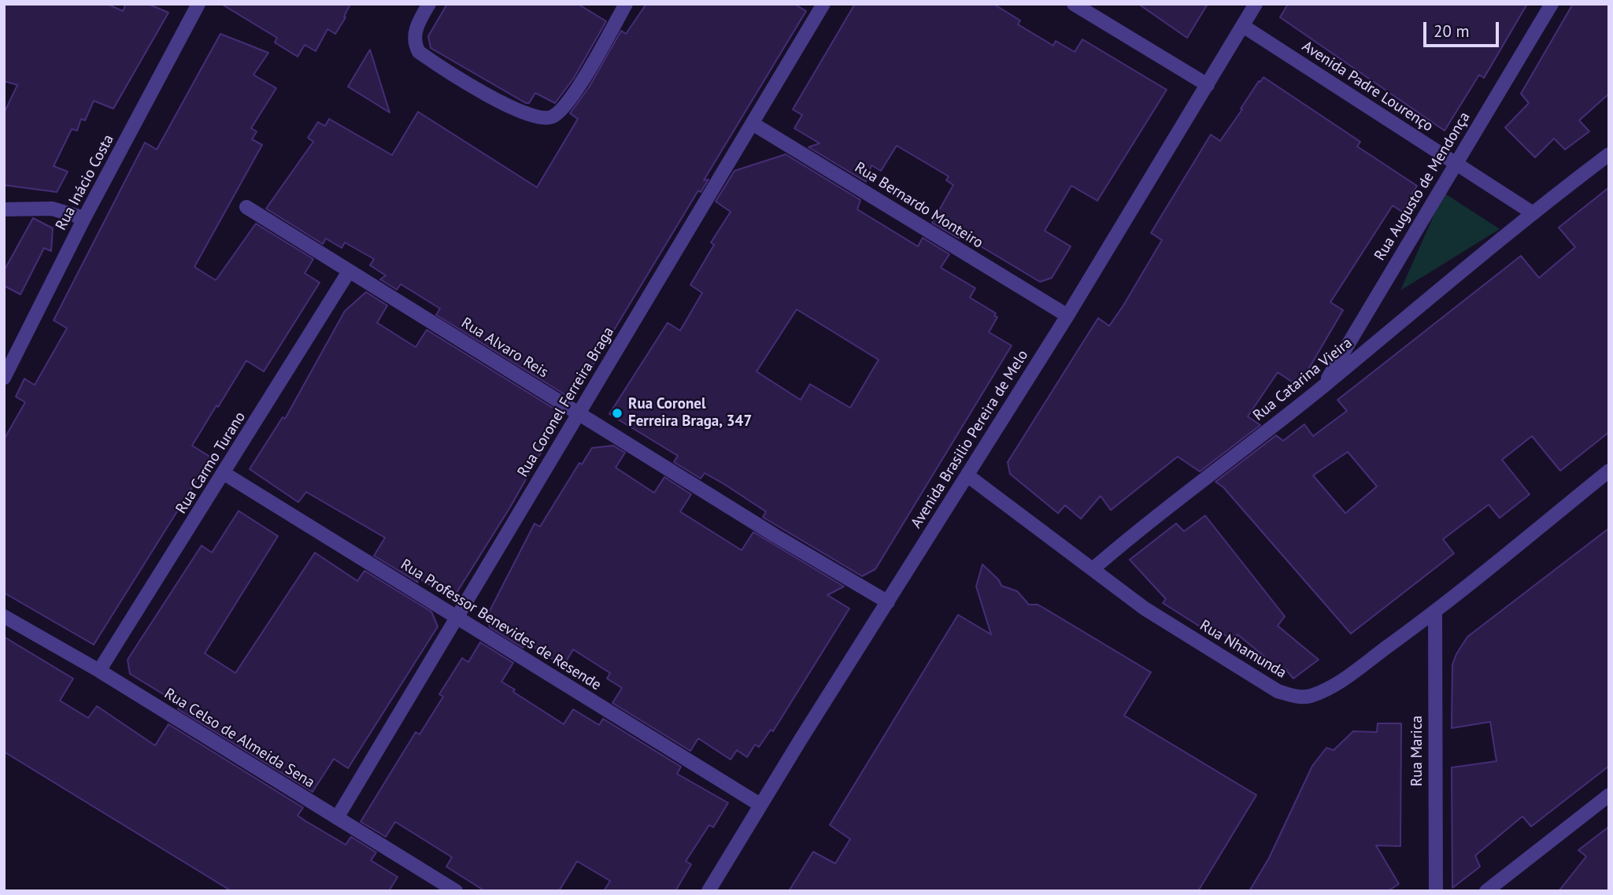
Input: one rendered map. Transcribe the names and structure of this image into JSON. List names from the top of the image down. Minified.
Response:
{"streets":{"street":["Avenida Padre Lourenço","Rua Inácio Costa","Rua Augusto de Mendonça","Rua Bernardo Monteiro","Rua Alvaro Reis","Rua Catarina Vieira","Rua Coronel Ferreira Braga","Avenida Brasilio Pereira de Melo","Rua Carmo Turano","Rua Professor Benevides de Resende","Rua Nhamunda","Rua Celso de Almeida Sena","Rua Marica"]},"crossings":[["Avenida Padre Lourenço","Rua Augusto de Mendonça"],["Avenida Padre Lourenço","Rua Catarina Vieira"],["Avenida Padre Lourenço","Avenida Brasilio Pereira de Melo"],["Rua Augusto de Mendonça","Rua Catarina Vieira"],["Rua Bernardo Monteiro","Rua Coronel Ferreira Braga"],["Rua Bernardo Monteiro","Avenida Brasilio Pereira de Melo"],["Rua Alvaro Reis","Rua Coronel Ferreira Braga"],["Rua Alvaro Reis","Avenida Brasilio Pereira de Melo"],["Rua Alvaro Reis","Rua Carmo Turano"],["Rua Catarina Vieira","Rua Nhamunda"],["Rua Coronel Ferreira Braga","Rua Professor Benevides de Resende"],["Rua Coronel Ferreira Braga","Rua Celso de Almeida Sena"],["Avenida Brasilio Pereira de Melo","Rua Professor Benevides de Resende"],["Avenida Brasilio Pereira de Melo","Rua Nhamunda"],["Rua Carmo Turano","Rua Professor Benevides de Resende"],["Rua Carmo Turano","Rua Celso de Almeida Sena"],["Rua Nhamunda","Rua Marica"]],"places":["Rua Coronel Ferreira Braga, 347"],"scale_bar":"20 m"}
